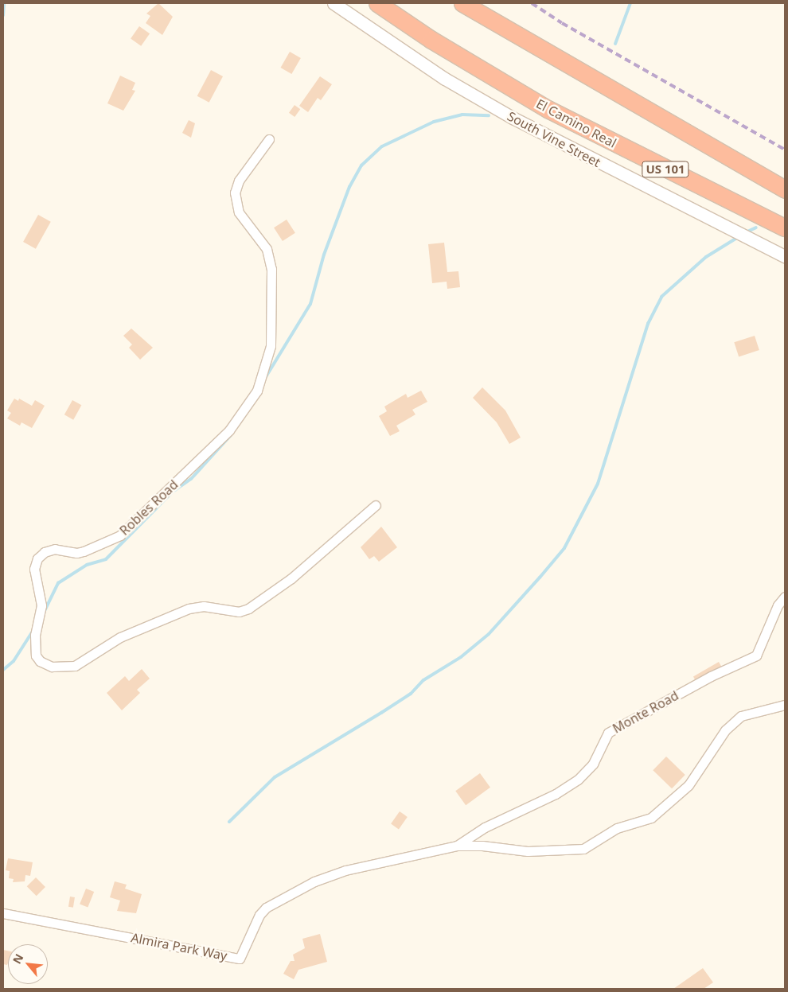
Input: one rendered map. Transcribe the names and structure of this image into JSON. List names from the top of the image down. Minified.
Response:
{"streets":{"highway":["El Camino Real","US 101"],"street":["South Vine Street","Robles Road","Monte Road","Almira Park Way"]},"crossings":[["Monte Road","Almira Park Way"]],"north":"top left"}
